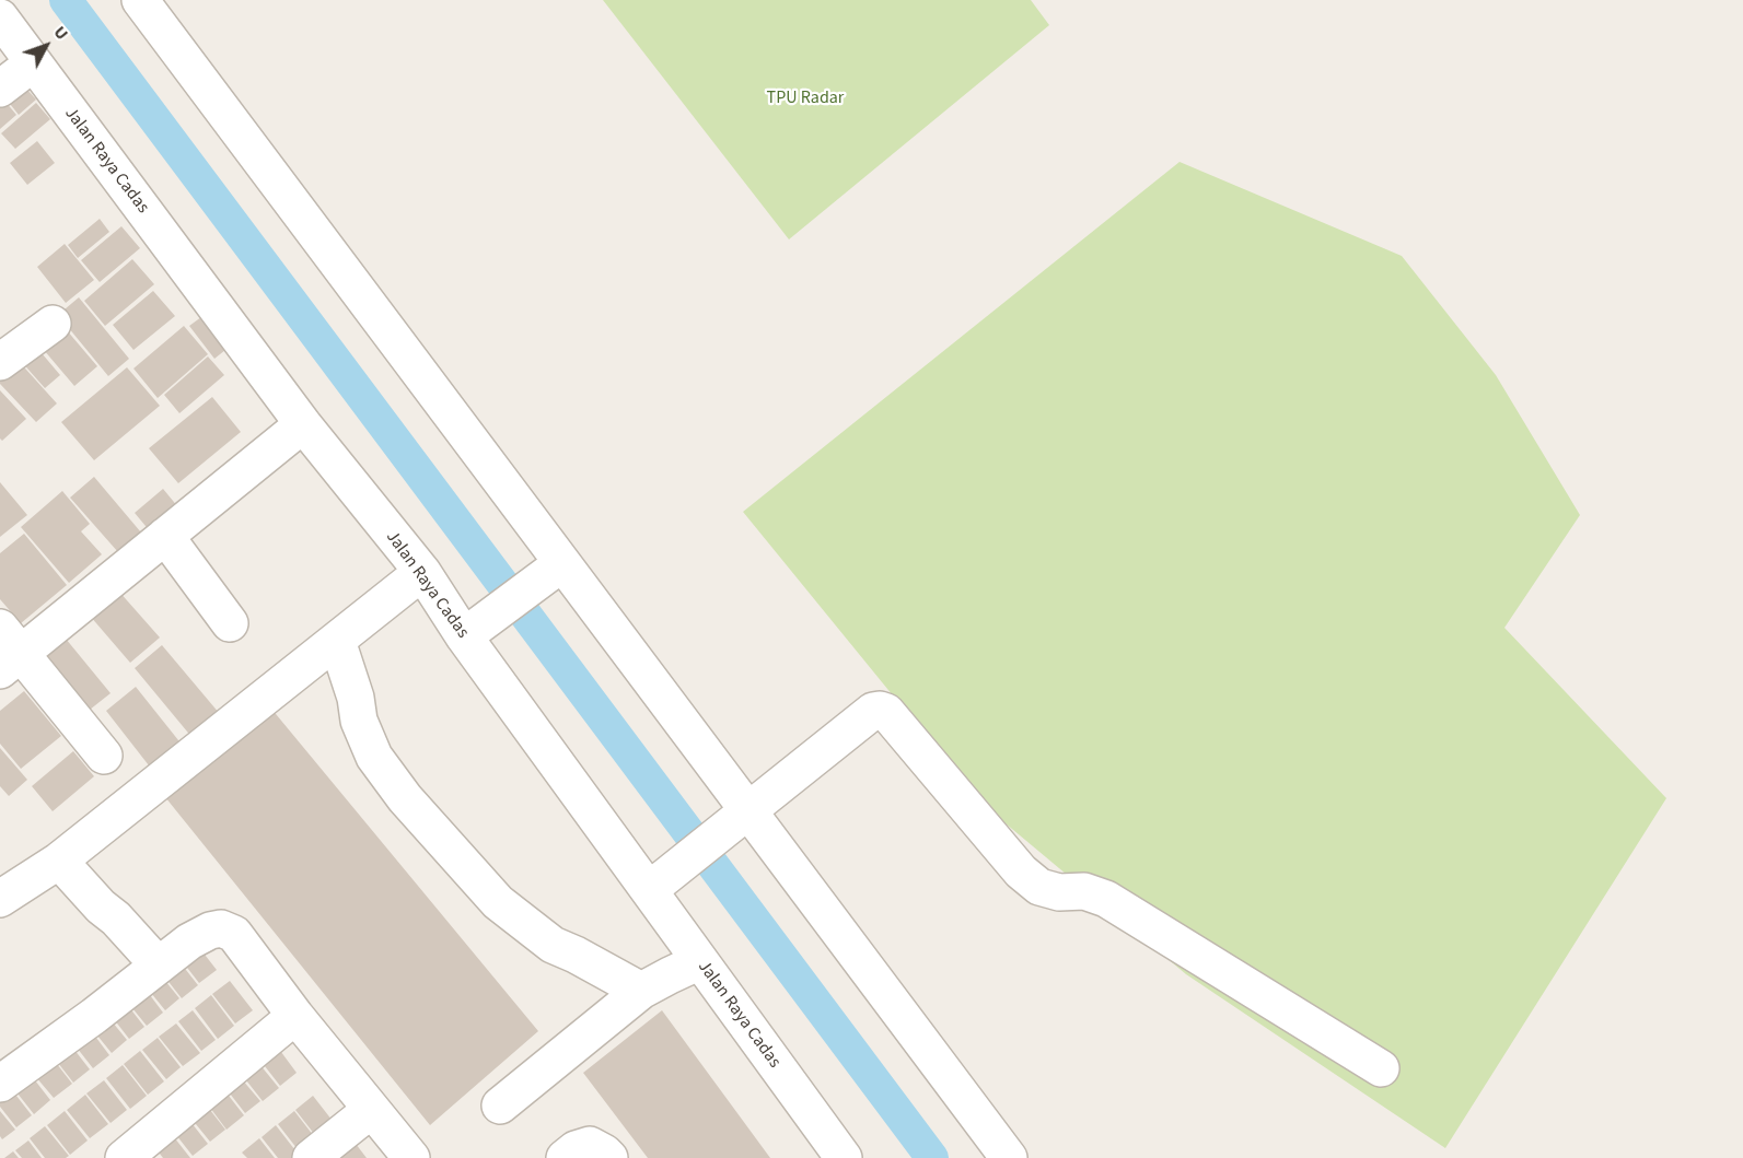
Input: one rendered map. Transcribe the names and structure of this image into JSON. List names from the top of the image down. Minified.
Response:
{"streets":{"street":["Jalan Raya Cadas"]},"parks":["TPU Radar"],"north":"top right"}
